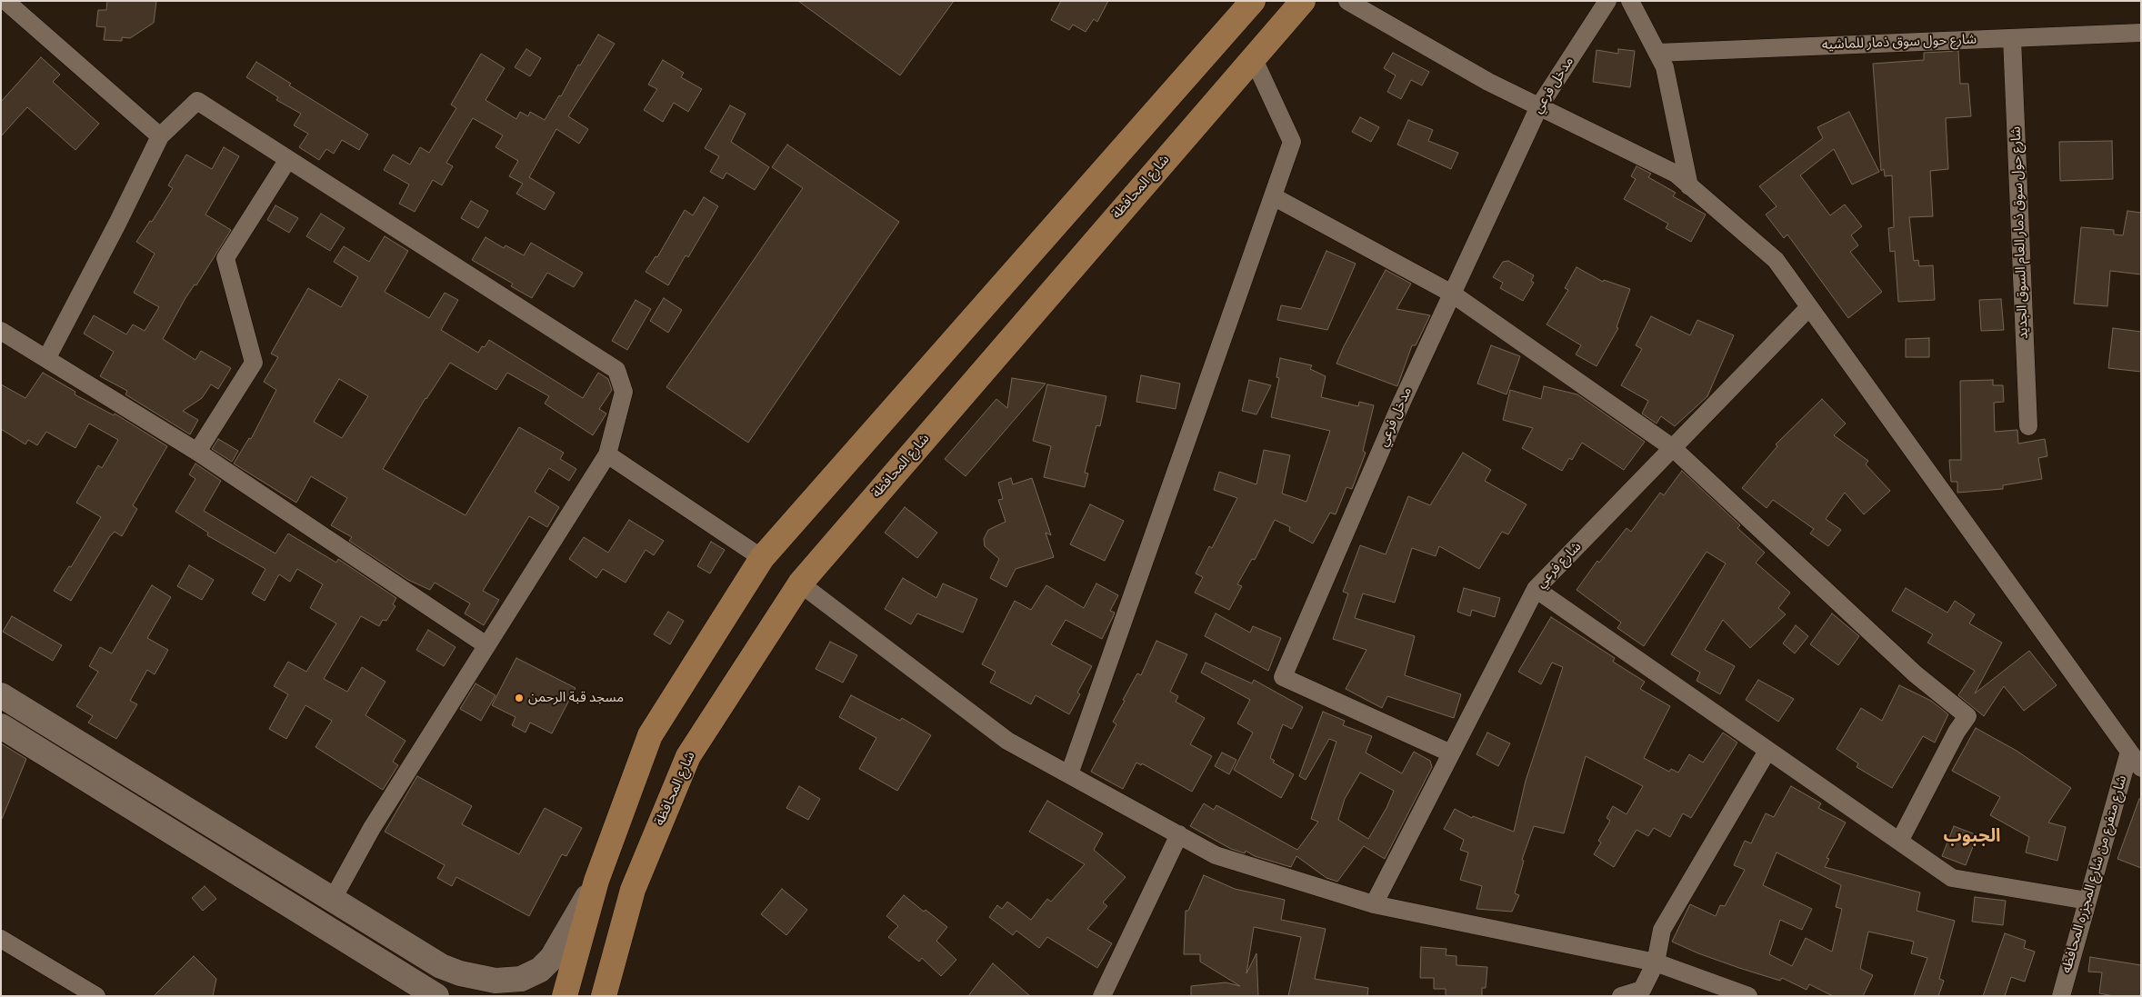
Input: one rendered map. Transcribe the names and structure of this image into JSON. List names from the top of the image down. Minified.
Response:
{"streets":{"main road":["شارع المحافظة"],"street":["شارع حول سوق ذمار للماشيه","مدخل فرعي","شارع حول سوق ذمار العام السوق الجديد","شارع فرعي","شارع متفرع من شارع المجزره المحافظه"]},"crossings":[["شارع حول سوق ذمار للماشيه","شارع حول سوق ذمار العام السوق الجديد"],["مدخل فرعي","شارع فرعي"]],"districts":["الجبوب"],"places":["مسجد قبة الرحمن"]}
